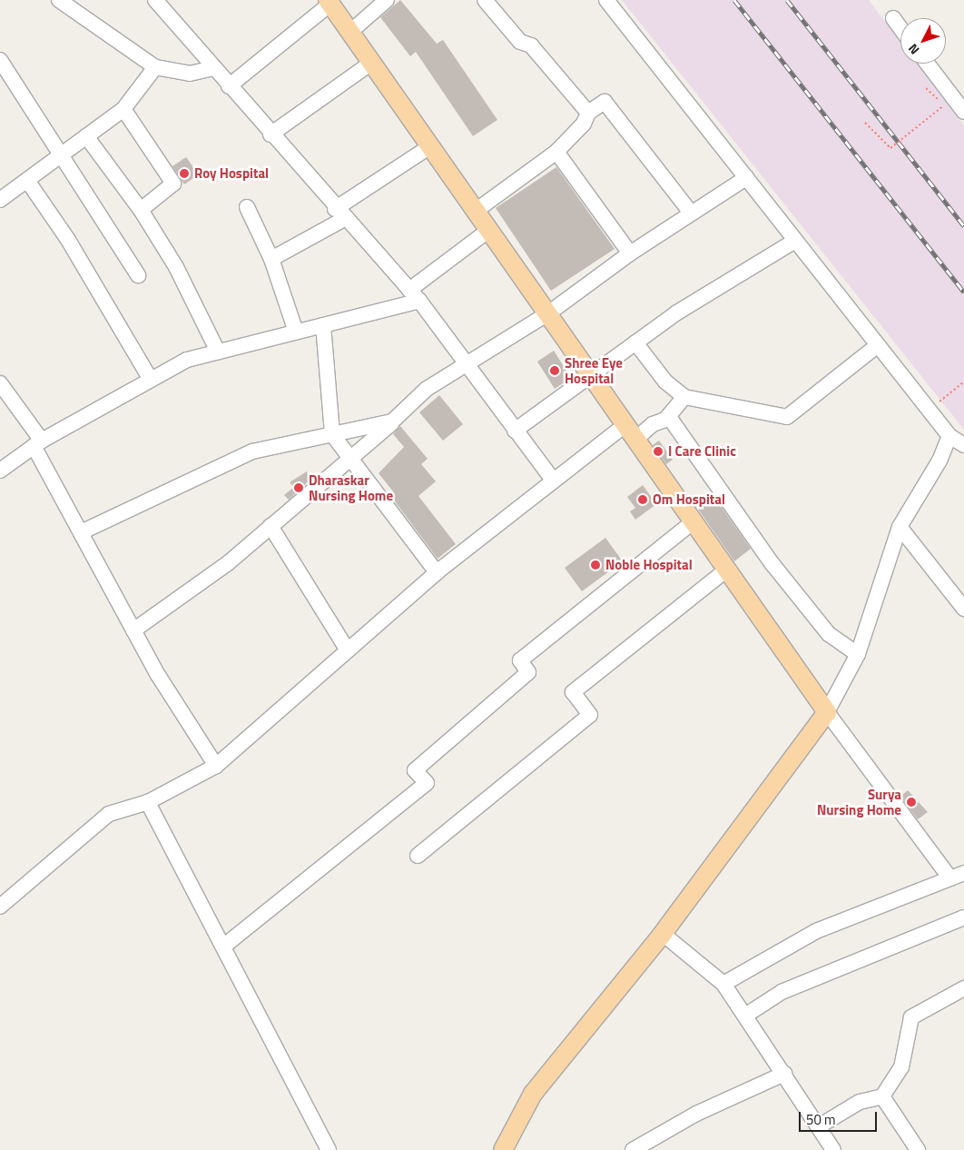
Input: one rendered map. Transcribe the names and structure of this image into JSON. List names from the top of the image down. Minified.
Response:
{"places":["Roy Hospital","Shree Eye Hospital","I Care Clinic","Dharaskar Nursing Home","Om Hospital","Noble Hospital","Surya Nursing Home"],"scale_bar":"50 m","north":"bottom left"}
